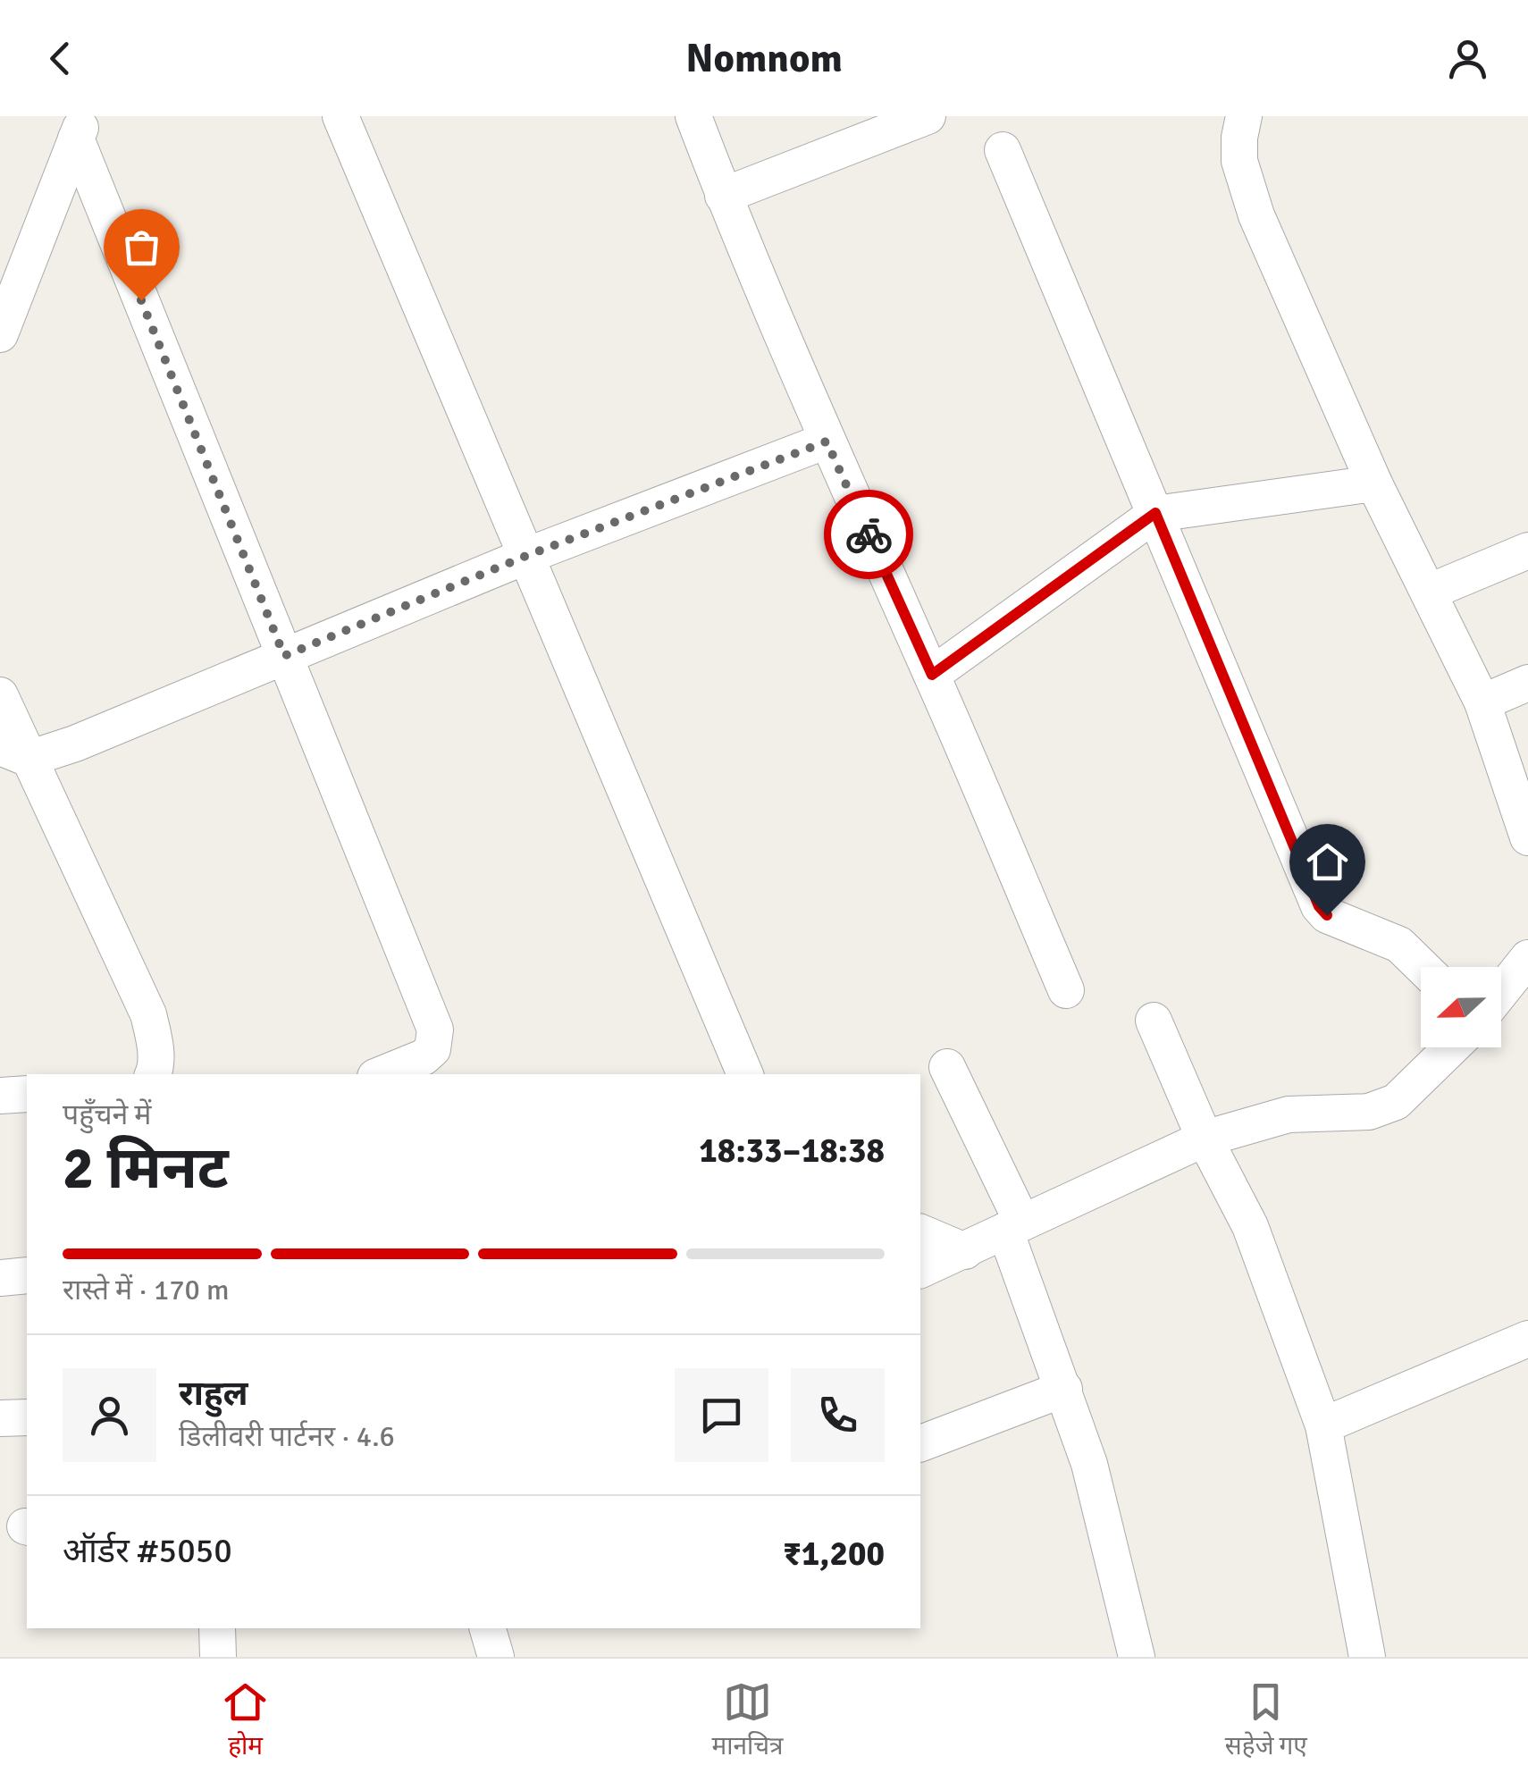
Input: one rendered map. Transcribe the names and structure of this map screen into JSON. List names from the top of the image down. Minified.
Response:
{"north":"left","page":{"header":"Nomnom","heading":["2 मिनट","पहुँचने में","18:33–18:38"],"panel":["राहुल","डिलीवरी पार्टनर · 4.6","ऑर्डर #5050","₹1,200"],"bar":"रास्ते में · 170 m","tabs":["होम","मानचित्र","सहेजे गए"]}}
